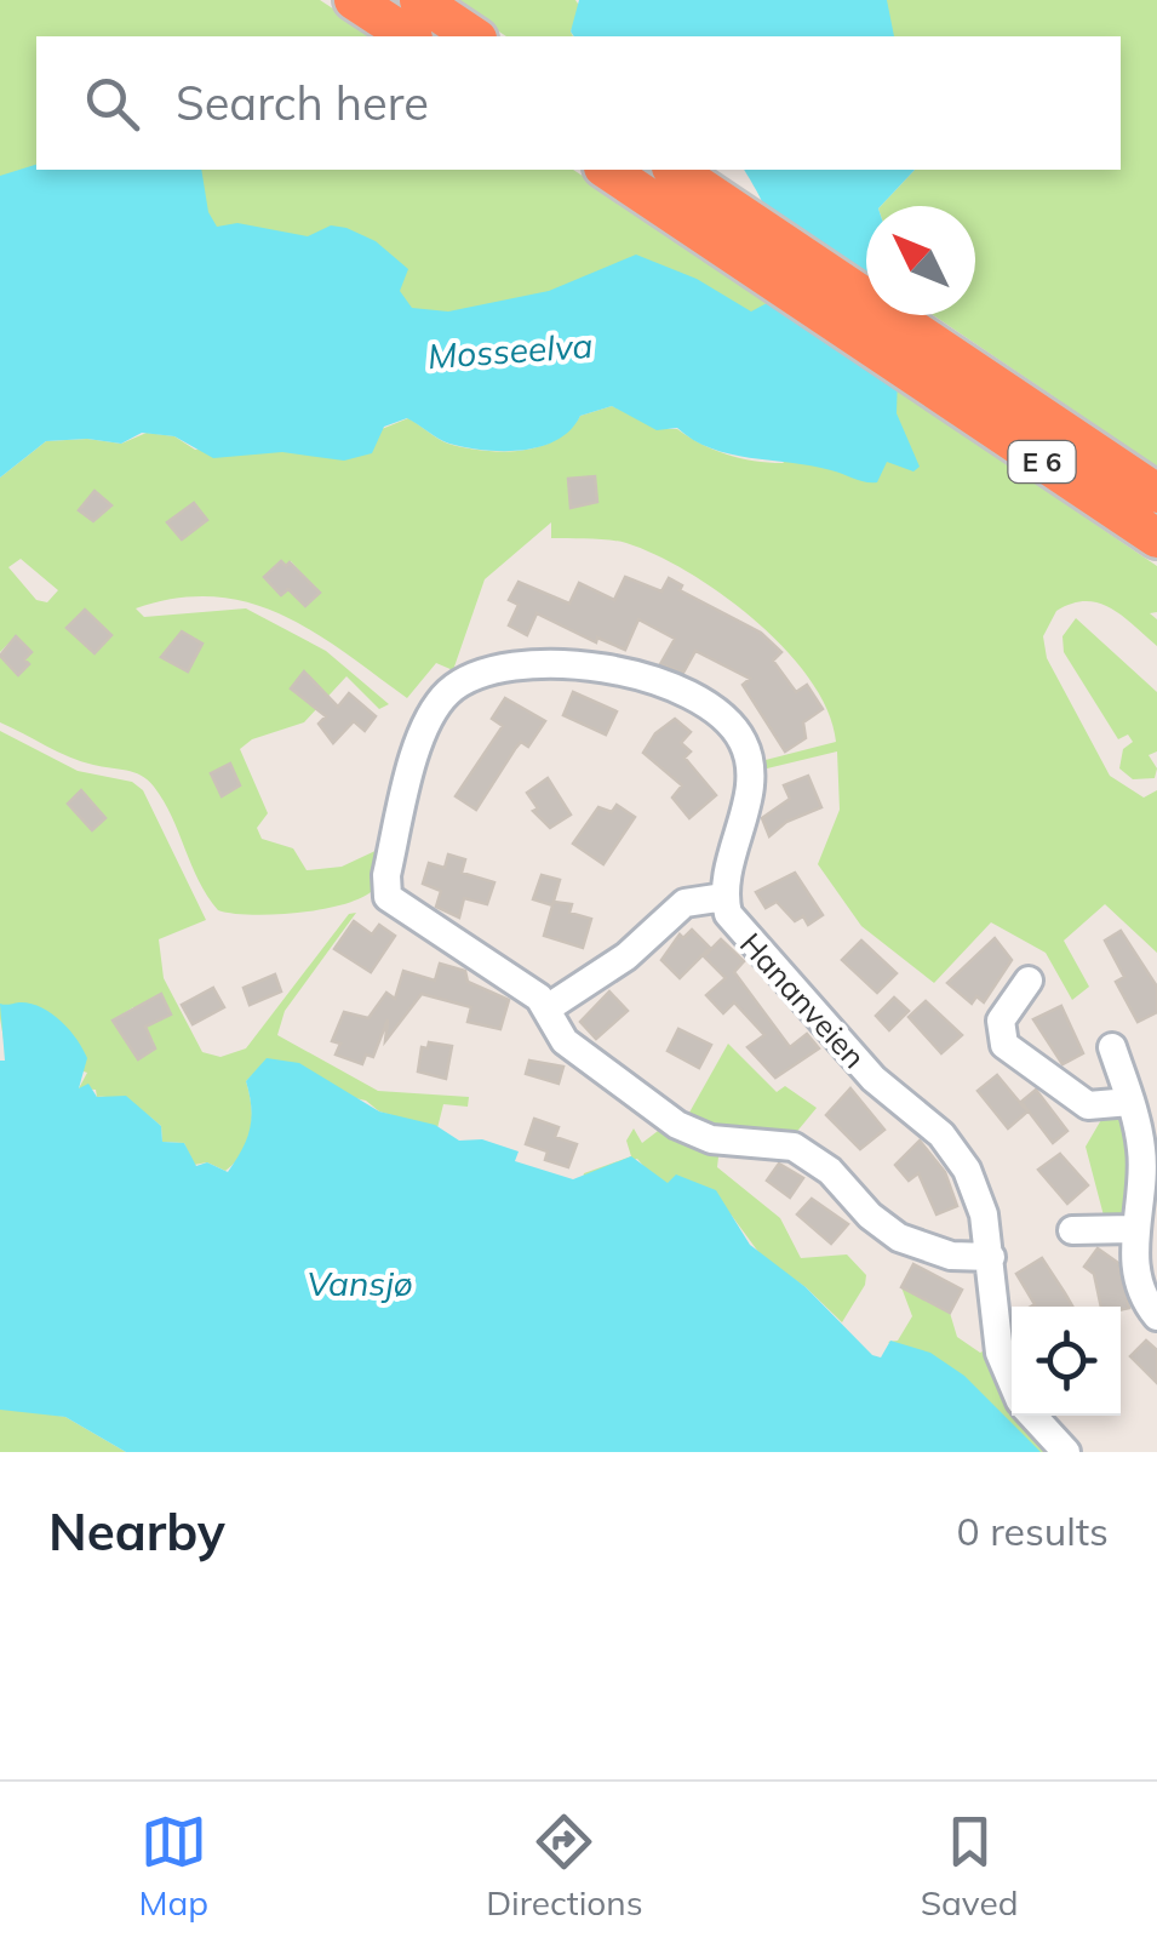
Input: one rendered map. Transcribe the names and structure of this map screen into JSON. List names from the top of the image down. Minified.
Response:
{"streets":{"highway":["E 6"],"street":["Hananveien"]},"water":["Mosseelva","Vansjø"],"north":"top left","page":{"search":"Search here","heading":["Nearby","0 results"],"nav":["Map","Directions","Saved"]}}
